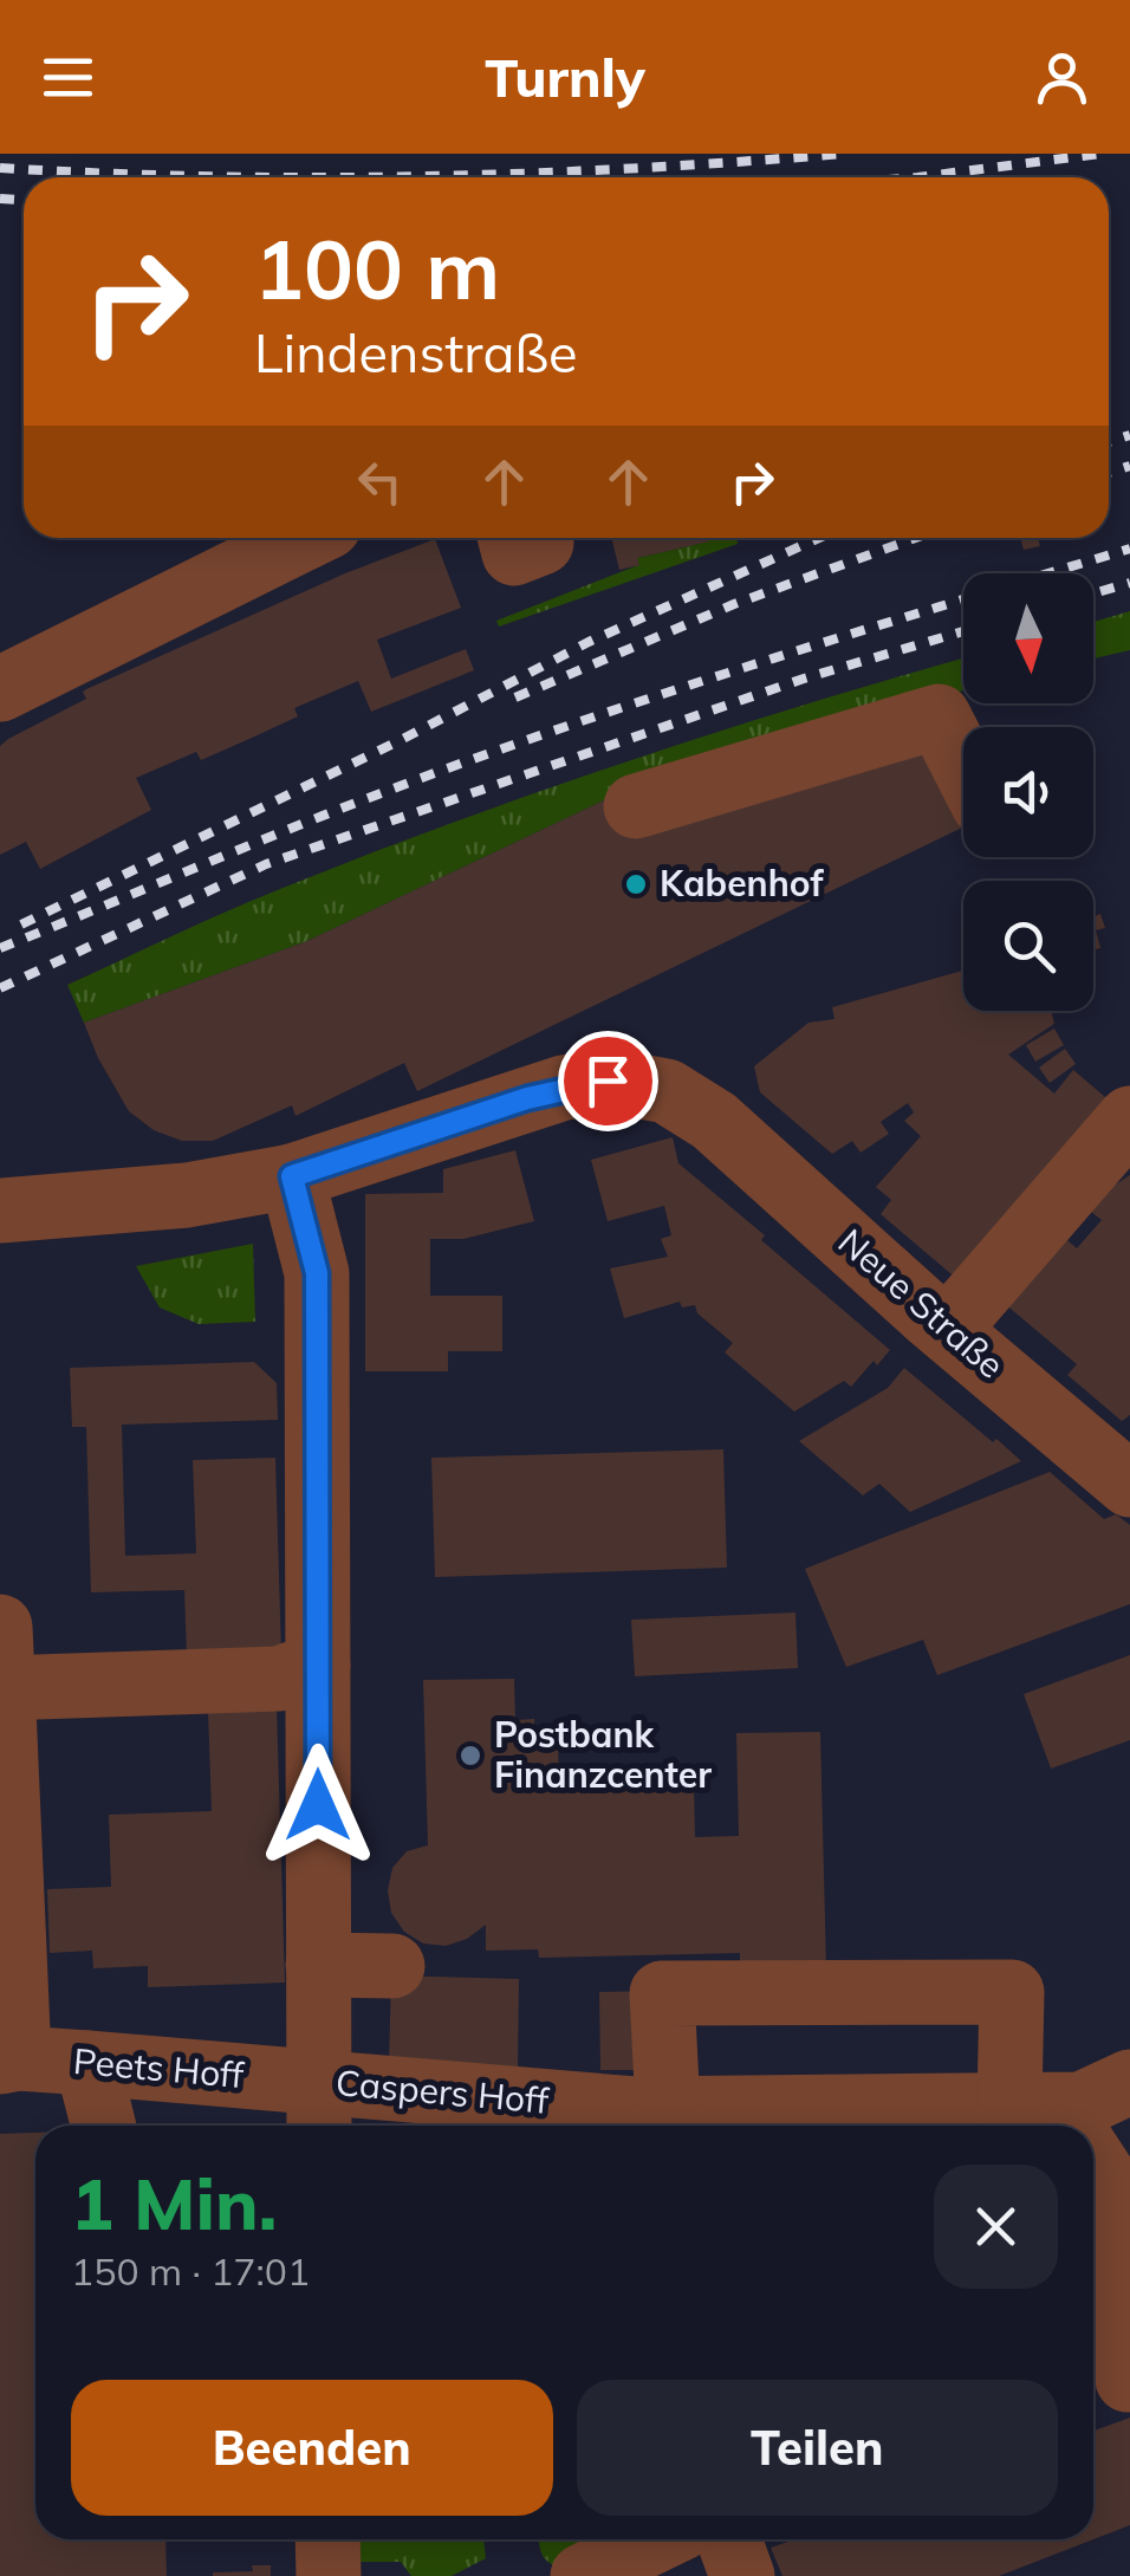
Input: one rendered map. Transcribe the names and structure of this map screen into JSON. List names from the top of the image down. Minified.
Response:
{"streets":{"street":["Neue Straße","Peets Hoff","Caspers Hoff"]},"crossings":[["Peets Hoff","Caspers Hoff"]],"places":["Kabenhof","Postbank Finanzcenter"],"north":"bottom","page":{"header":"Turnly","turn":["100 m","Lindenstraße"],"heading":["1 Min.","150 m · 17:01"],"buttons":["Beenden","Teilen"]}}
